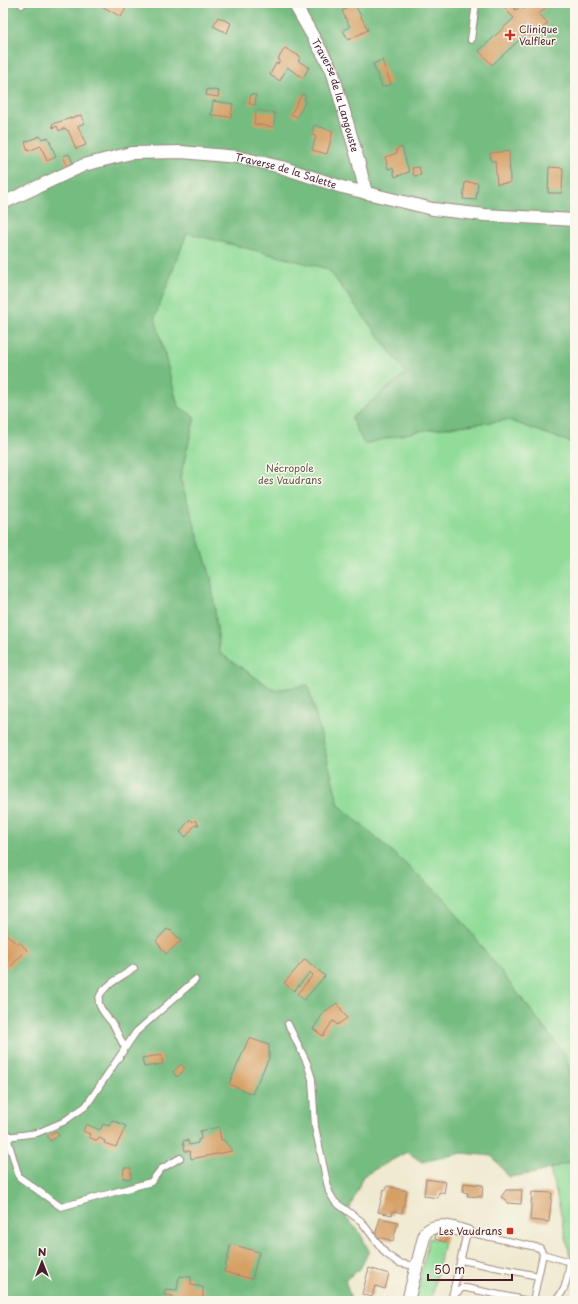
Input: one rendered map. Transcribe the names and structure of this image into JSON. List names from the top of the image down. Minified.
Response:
{"streets":{"street":["Traverse de la Langouste","Traverse de la Salette"]},"crossings":[["Traverse de la Langouste","Traverse de la Salette"]],"parks":["Nécropole des Vaudrans"],"places":{"health":["Clinique Valfleur"],"transit":["Les Vaudrans"]},"scale_bar":"50 m","north":"top"}
